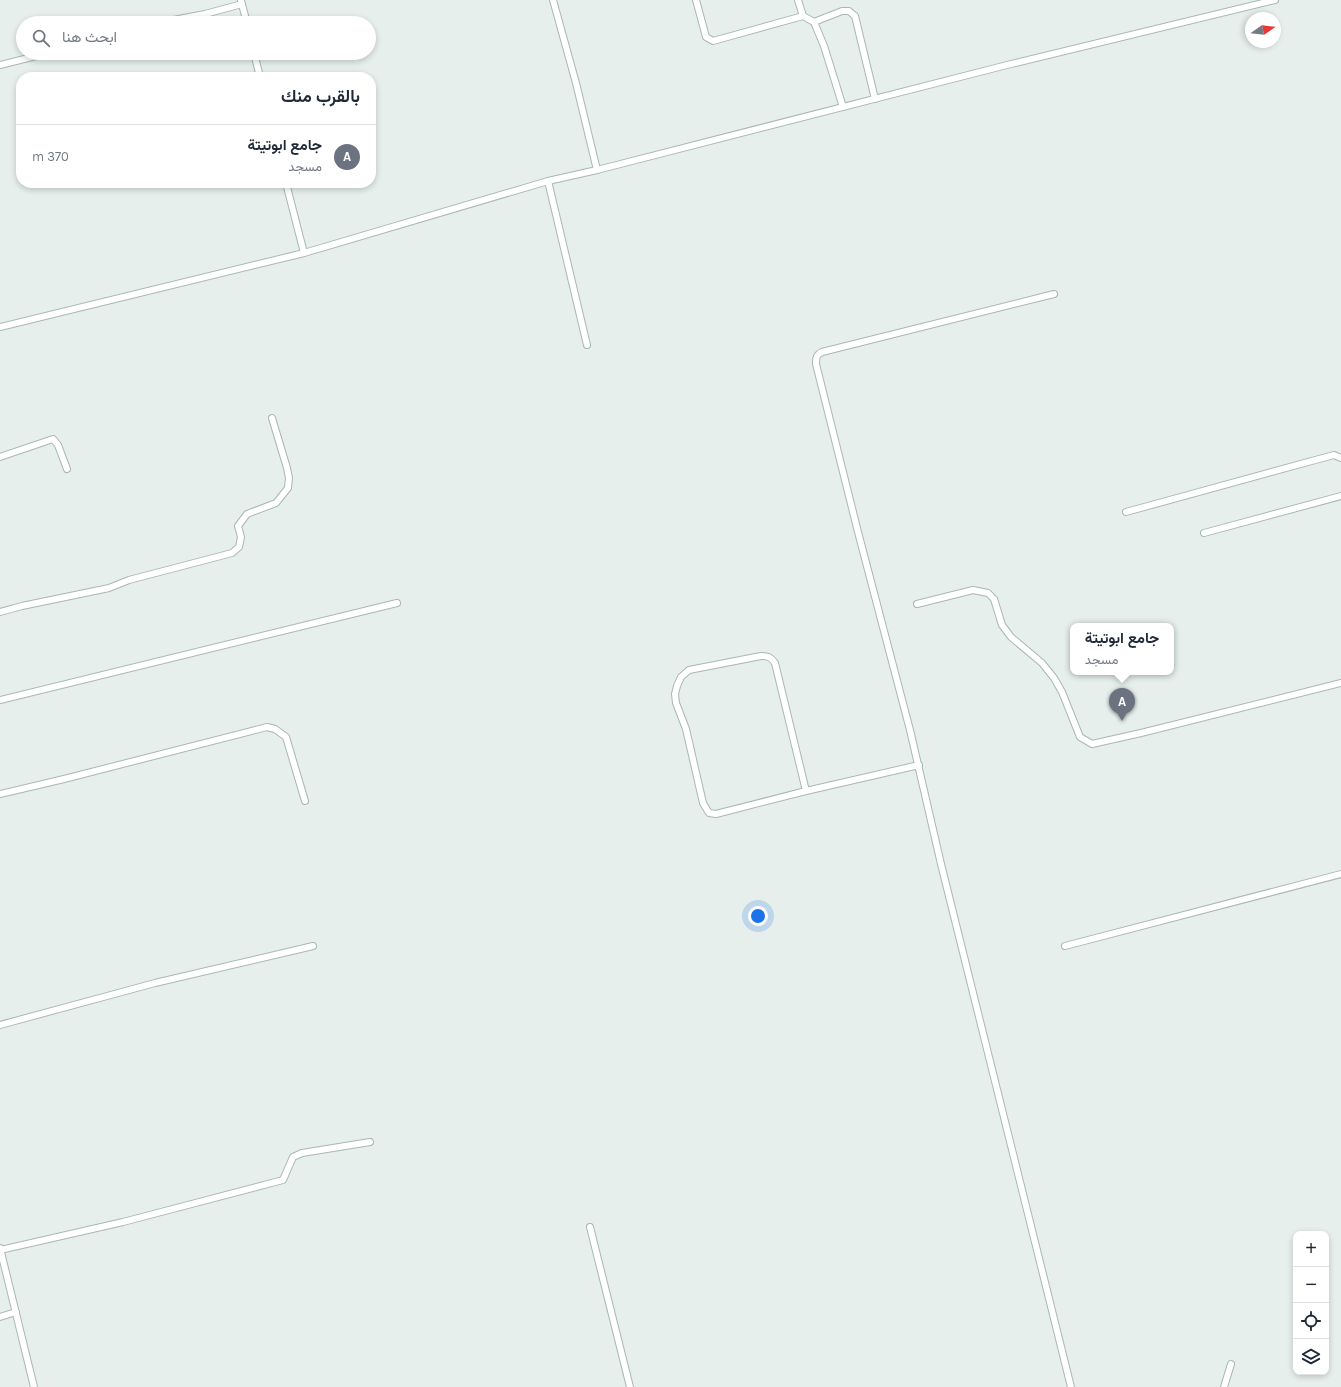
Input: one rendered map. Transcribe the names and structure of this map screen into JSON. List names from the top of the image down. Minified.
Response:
{"north":"right","page":{"search":"ابحث هنا","heading":"بالقرب منك","list":[{"mark":"A","name":"جامع ابوتيتة","note":"مسجد","value":"370 m"}],"popup":["جامع ابوتيتة","مسجد"],"pins":"A","map_buttons":["+","−"]}}
